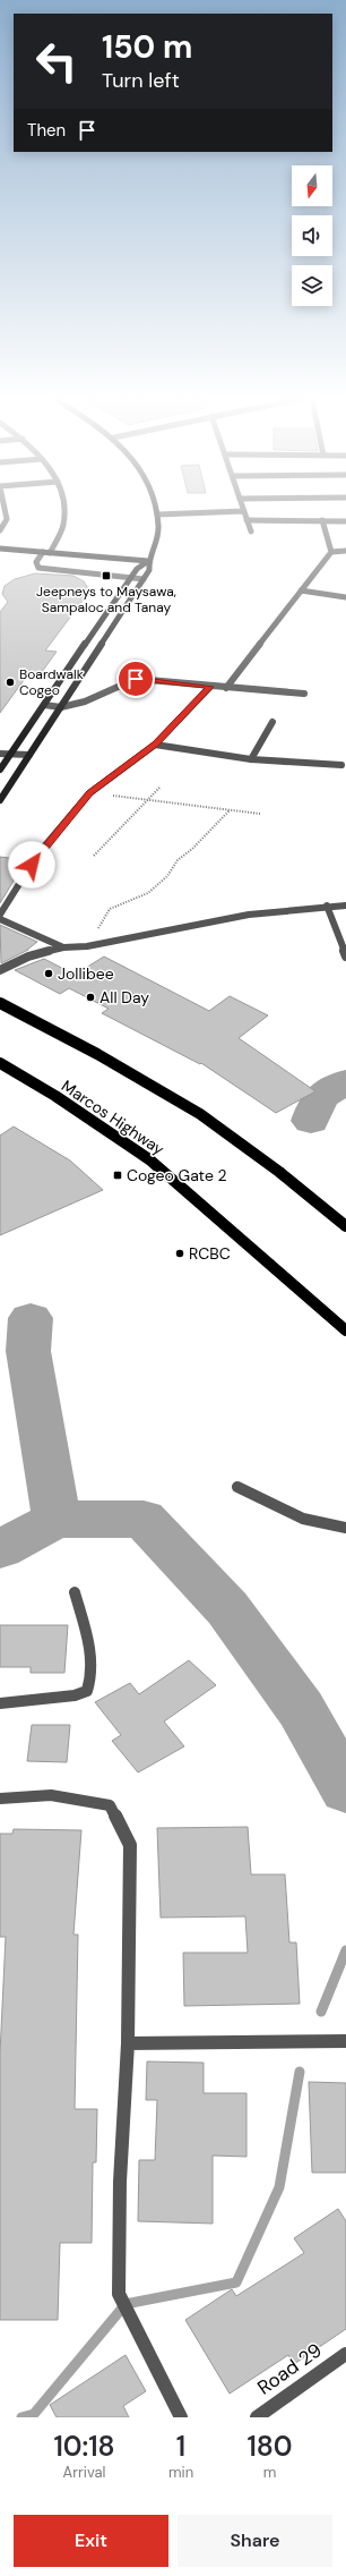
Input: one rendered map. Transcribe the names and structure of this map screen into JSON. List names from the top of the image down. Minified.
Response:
{"streets":{"main road":["Marcos Highway"],"street":["Road 29"]},"places":{"transit":["Jeepneys to Maysawa, Sampaloc and Tanay","Cogeo Gate 2"],"other":["Boardwalk Cogeo","Jollibee","All Day","RCBC"]},"north":"bottom","page":{"turn":["150 m","Turn left"],"then":"Then","eta":["10:18","Arrival","1","min","180","m"],"buttons":["Exit","Share"]}}
